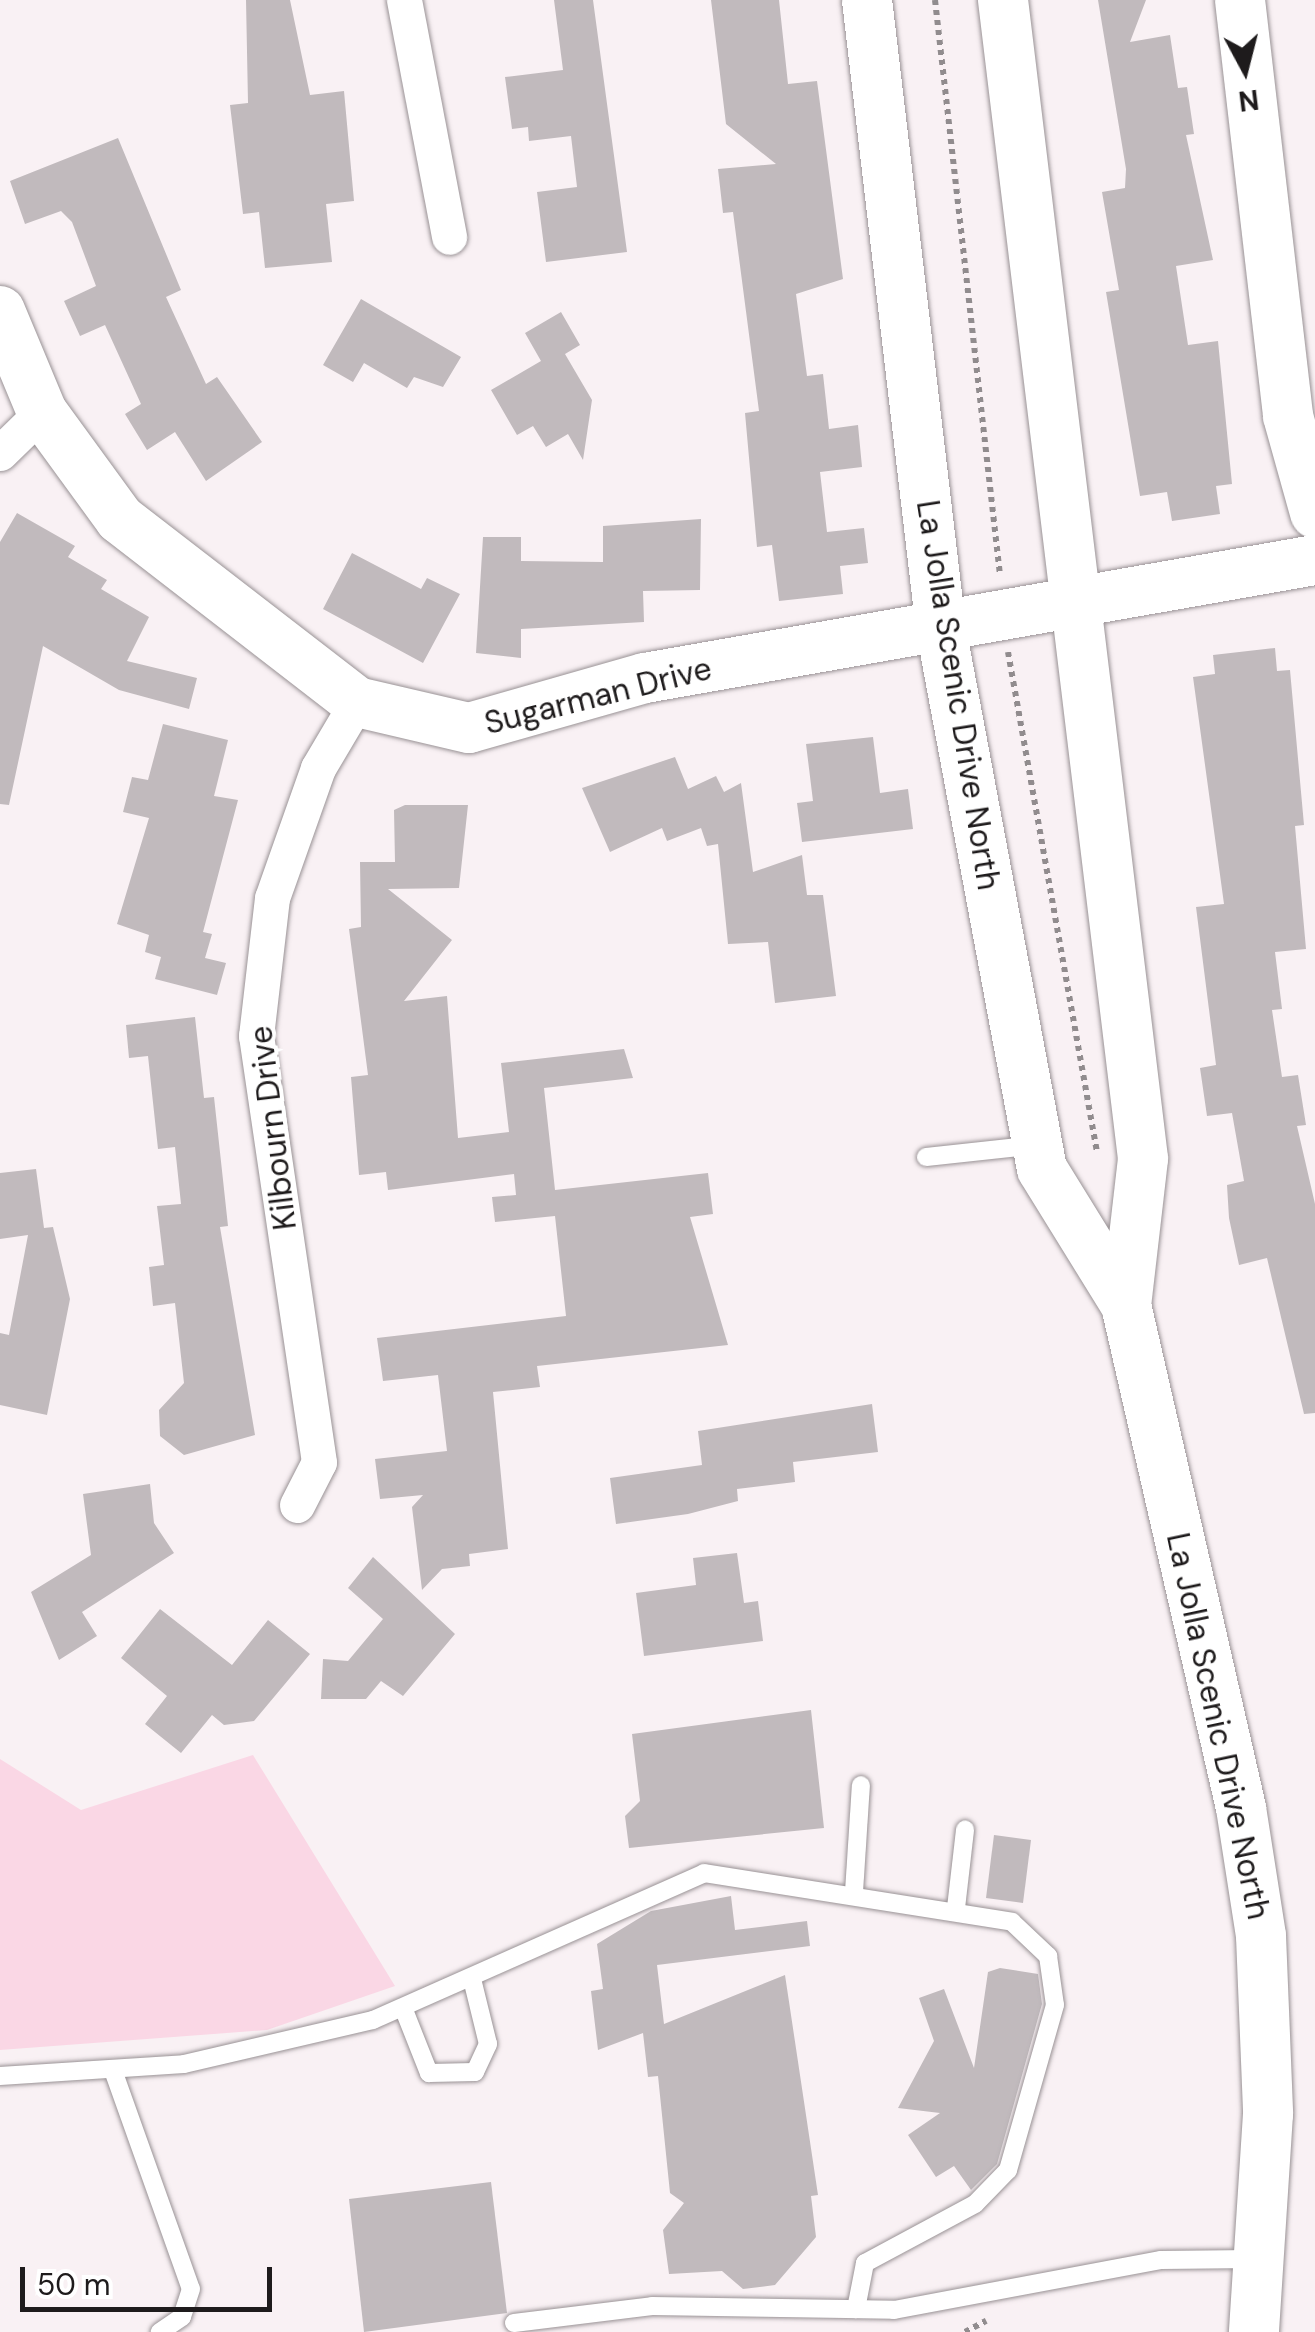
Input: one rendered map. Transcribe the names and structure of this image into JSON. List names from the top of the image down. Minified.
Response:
{"streets":{"main road":["La Jolla Scenic Drive North","Sugarman Drive"],"street":["Kilbourn Drive"]},"crossings":[["La Jolla Scenic Drive North","Sugarman Drive"],["Sugarman Drive","Kilbourn Drive"]],"scale_bar":"50 m","north":"bottom"}
